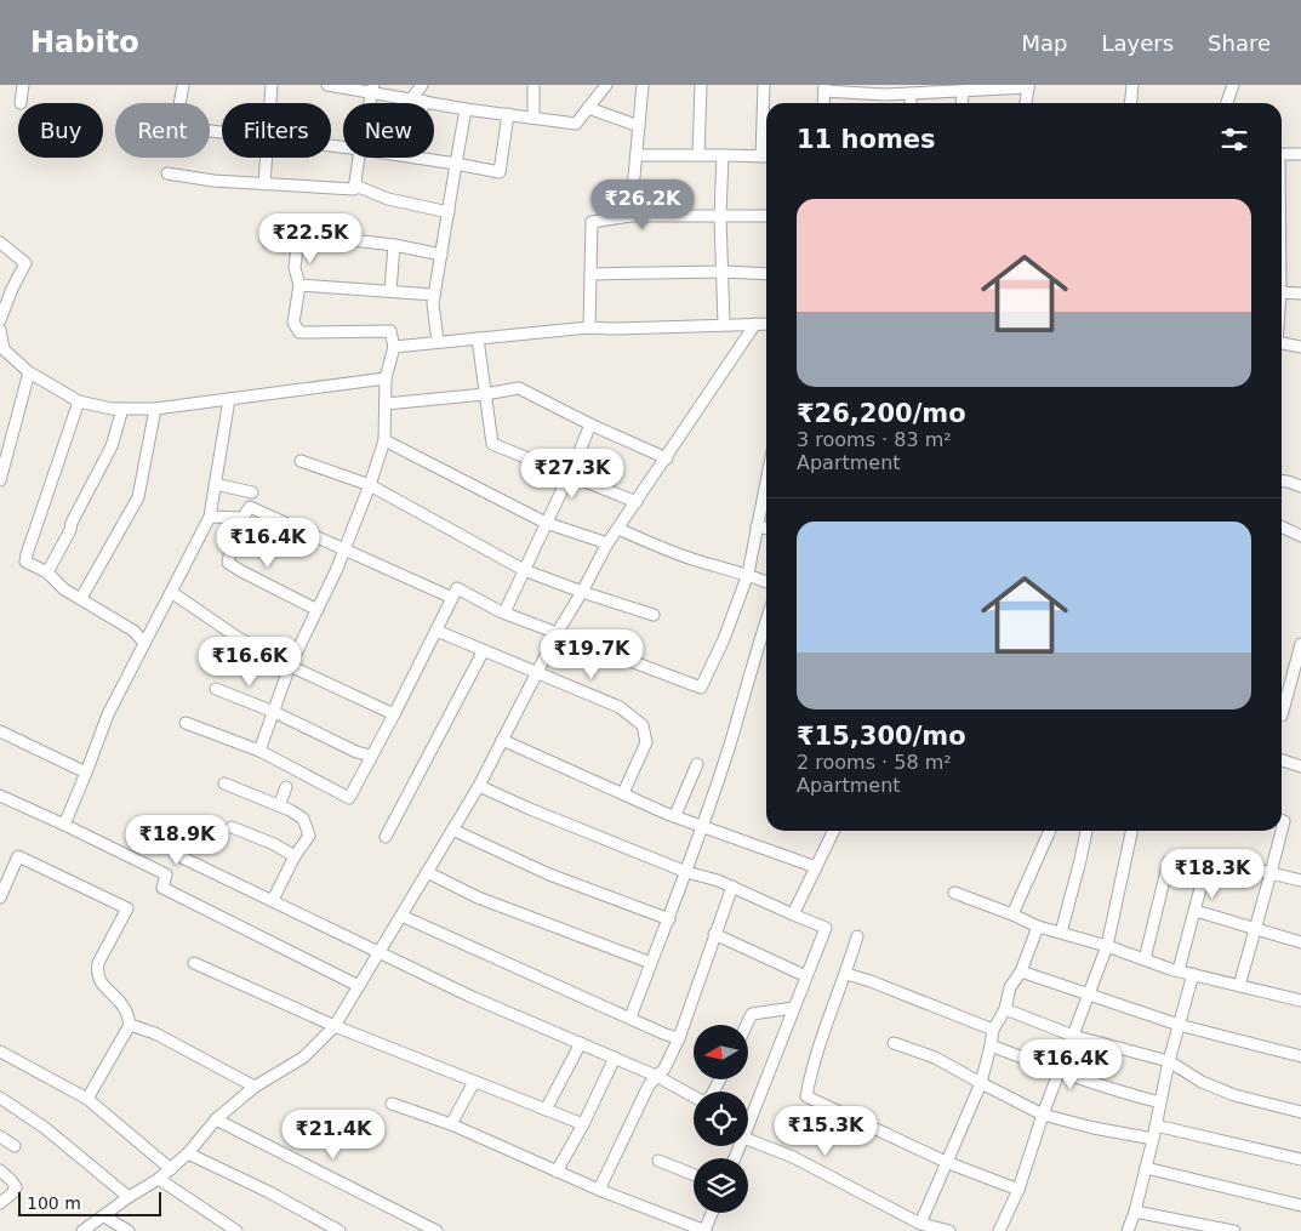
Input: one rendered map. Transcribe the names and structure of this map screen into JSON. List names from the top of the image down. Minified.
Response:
{"scale_bar":"100 m","north":"left","page":{"header":"Habito","nav":["Map","Layers","Share"],"chip":["Buy","Rent","Filters","New"],"heading":"11 homes","list":[{"name":"₹26,200/mo","note":"3 rooms · 83 m² · Apartment"},{"name":"₹15,300/mo","note":"2 rooms · 58 m² · Apartment"}],"price":["₹26.2K","₹22.5K","₹27.3K","₹16.4K","₹19.7K","₹16.6K","₹18.9K","₹18.3K","₹16.4K","₹15.3K","₹21.4K"],"scale":"100 m"}}
